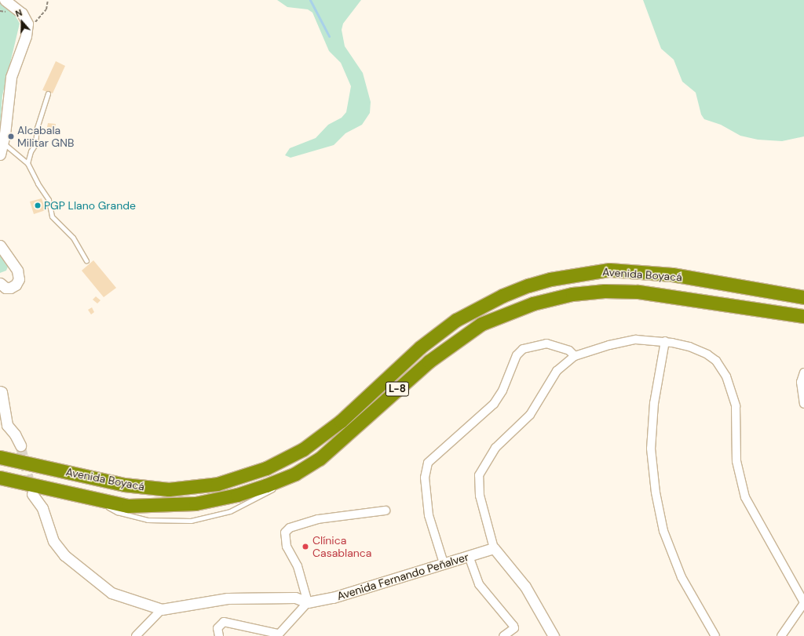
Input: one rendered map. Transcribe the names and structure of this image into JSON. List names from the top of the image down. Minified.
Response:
{"streets":{"highway":["Avenida Boyacá","L-8"],"main road":["Avenida Fernando Peñalver"]},"places":["Alcabala Militar GNB","PGP Llano Grande","Clínica Casablanca"],"north":"top"}
